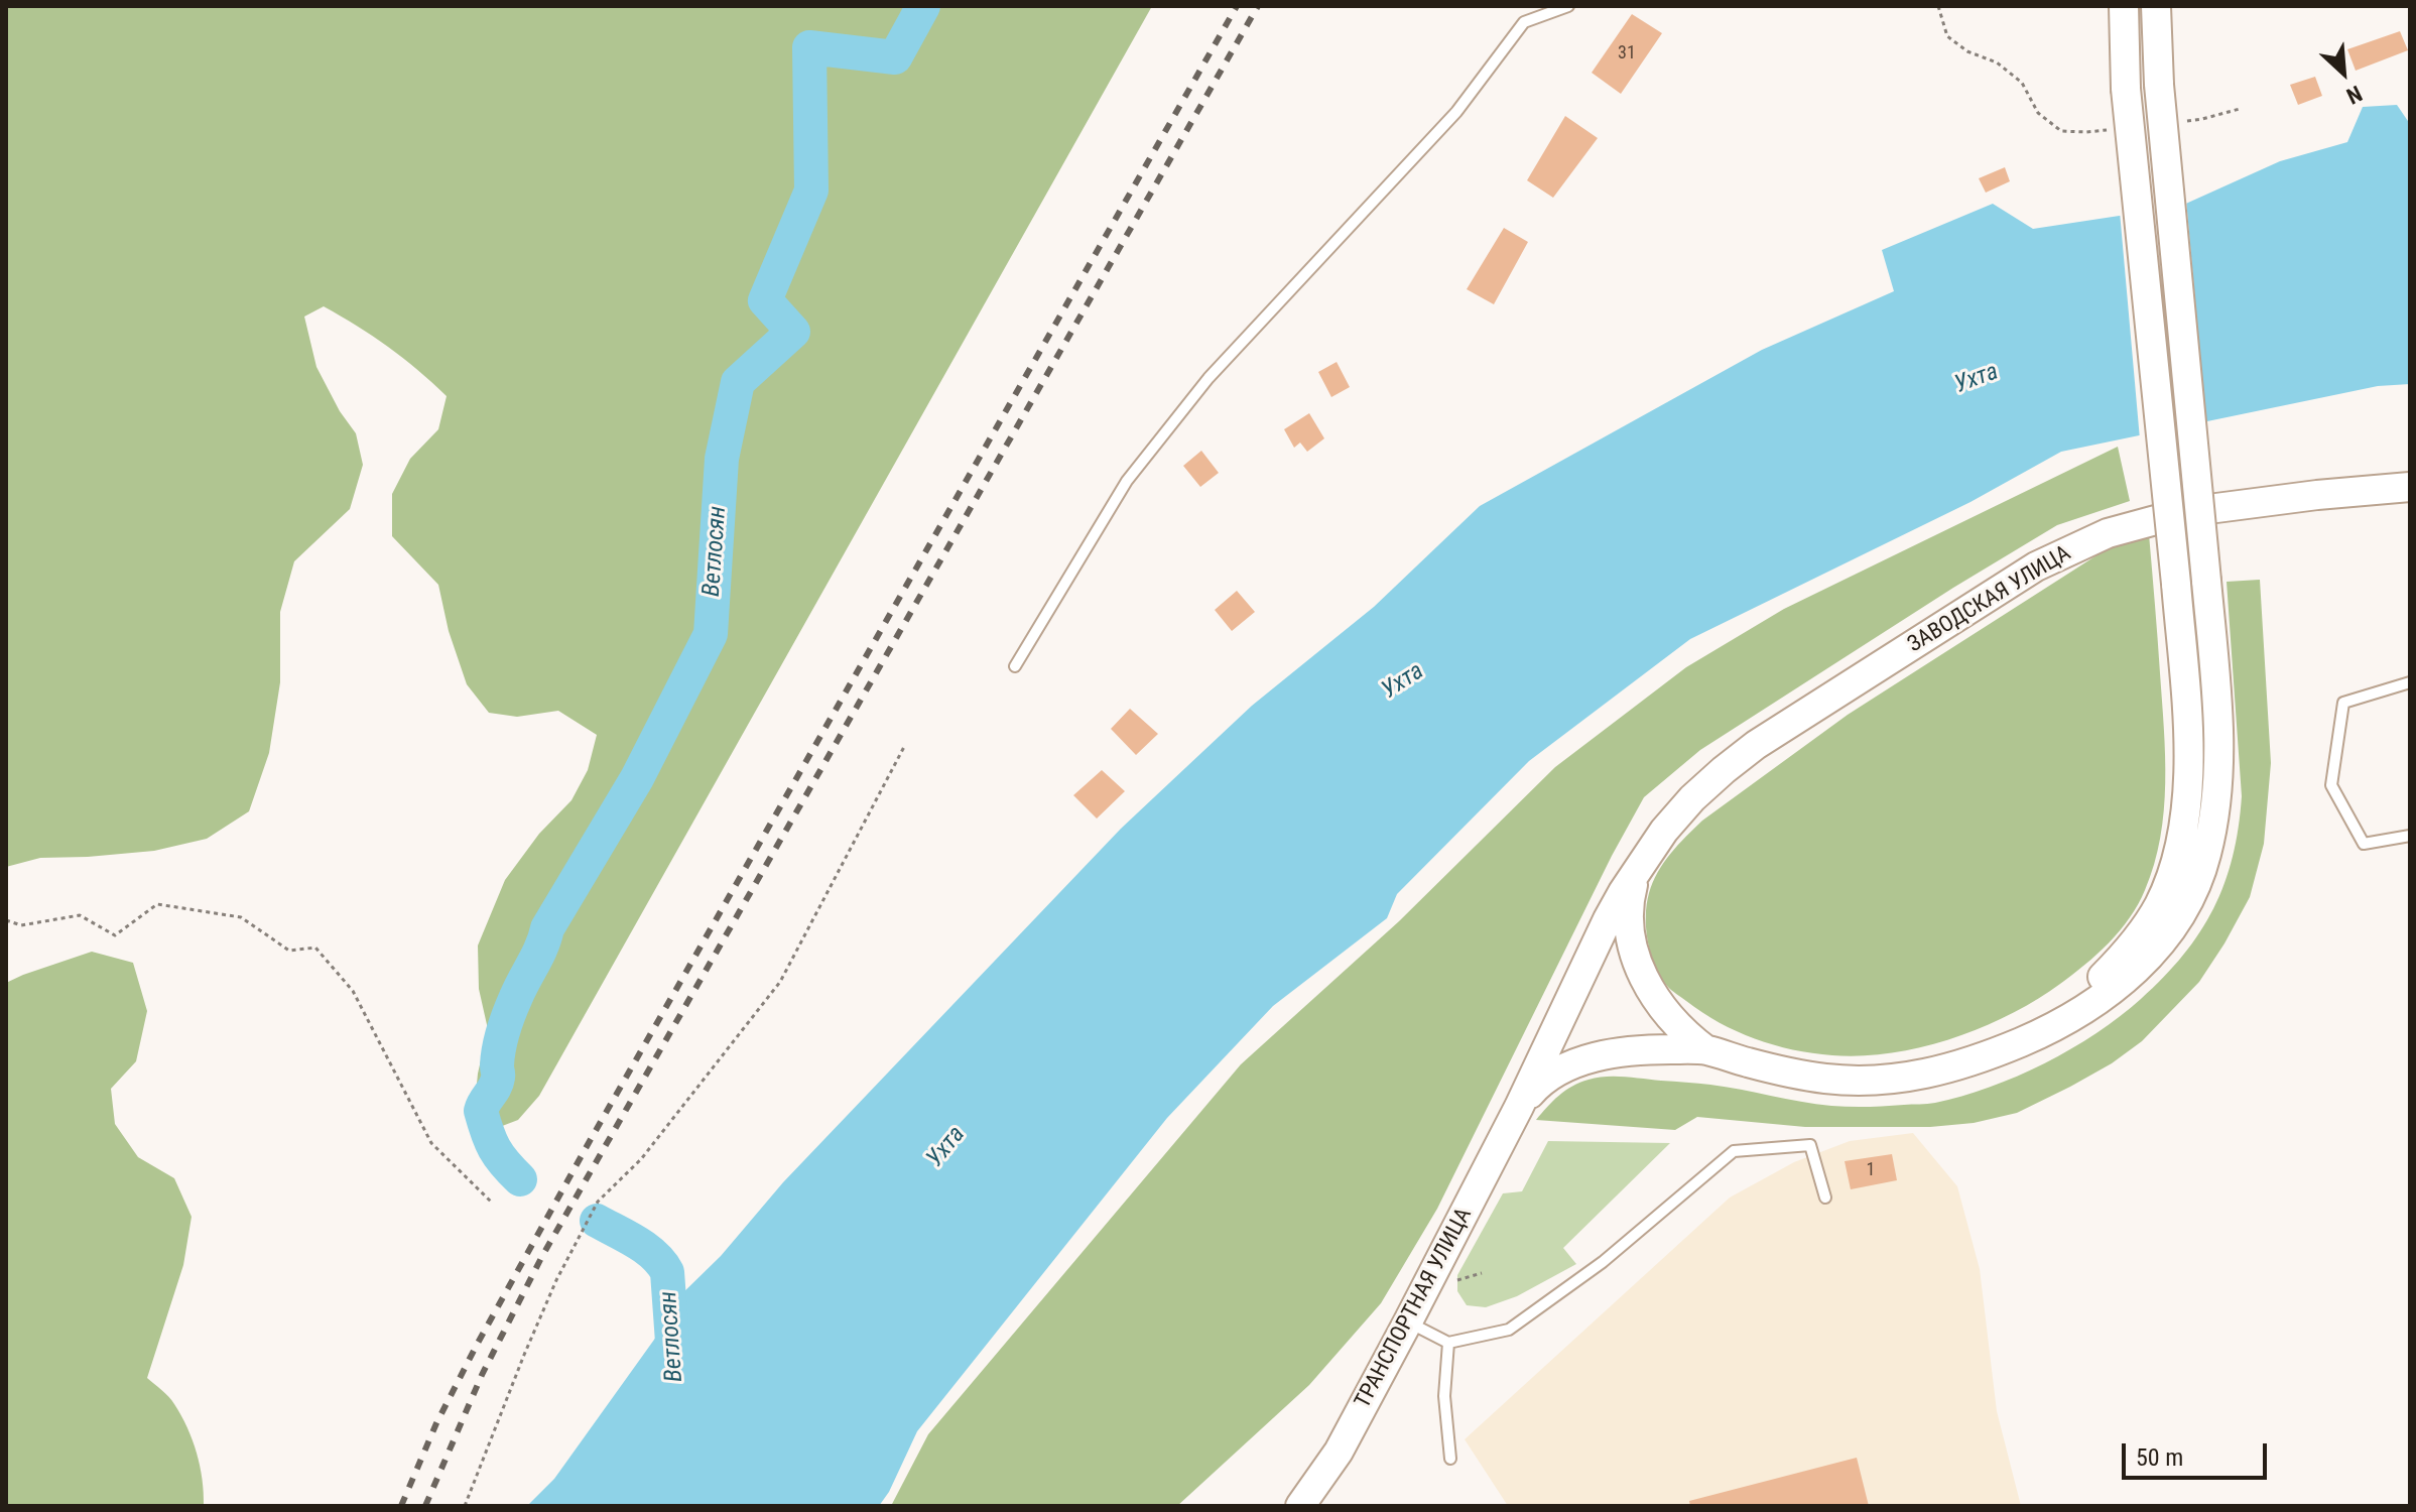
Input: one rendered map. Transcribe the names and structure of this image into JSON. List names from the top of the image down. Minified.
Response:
{"streets":{"street":["ЗАВОДСКАЯ УЛИЦА","ТРАНСПОРТНАЯ УЛИЦА"]},"water":["Ухта","Ветлосян"],"house_numbers":["31","1"],"scale_bar":"50 m","north":"bottom right"}
